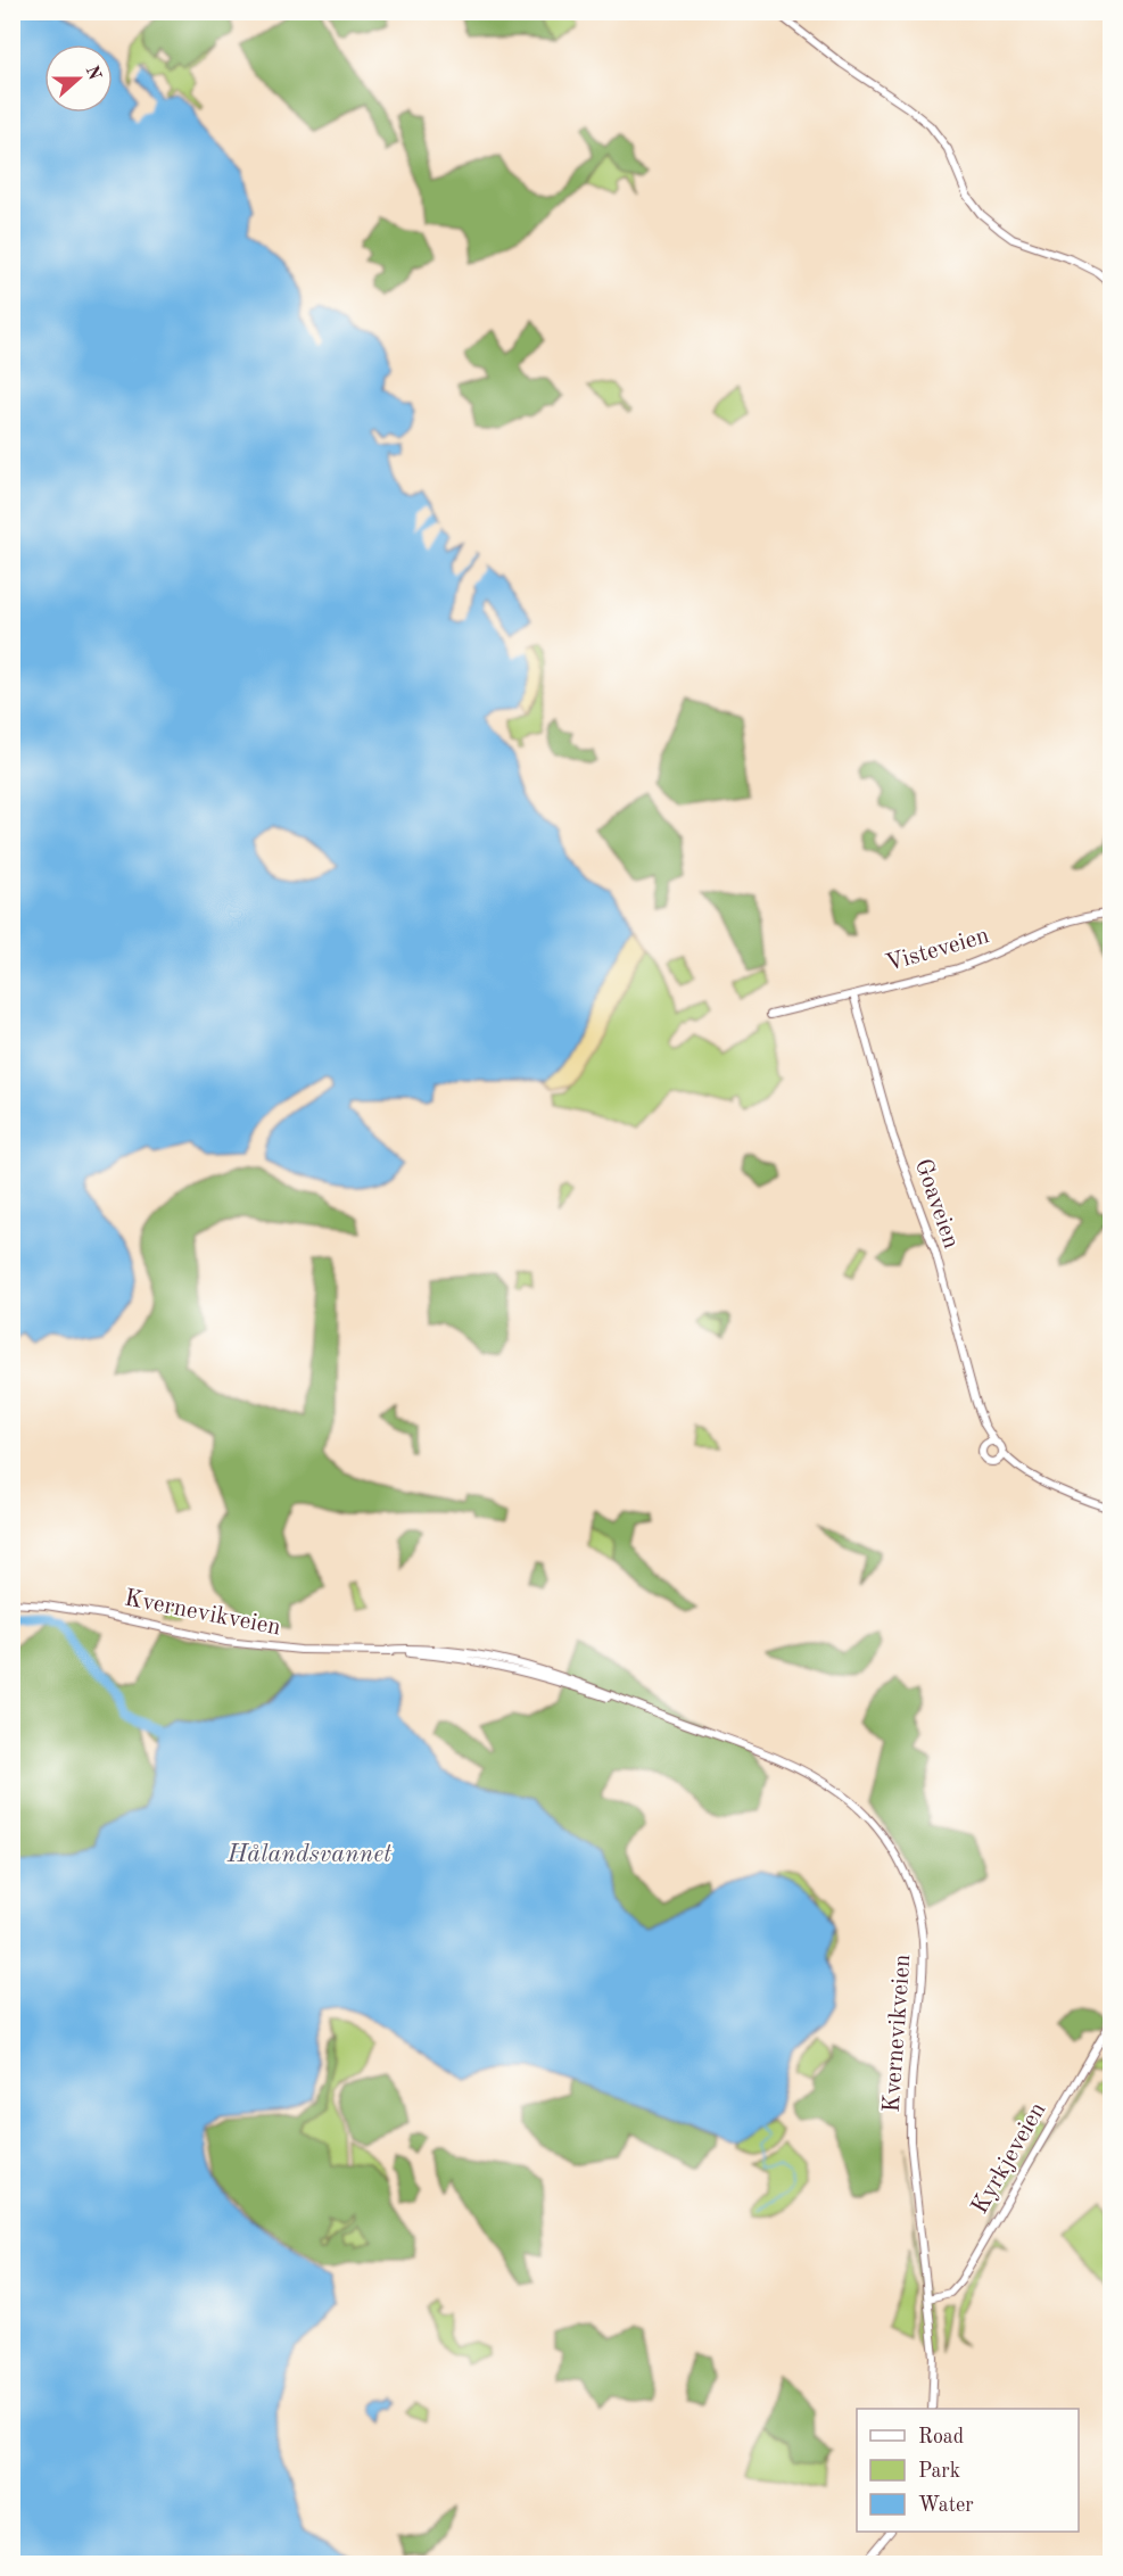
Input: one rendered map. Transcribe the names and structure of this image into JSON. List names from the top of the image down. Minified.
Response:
{"streets":{"main road":["Visteveien","Goaveien","Kvernevikveien","Kyrkjeveien"]},"crossings":[["Visteveien","Goaveien"],["Kvernevikveien","Kyrkjeveien"]],"water":["Hålandsvannet"],"legend":["Road","Park","Water"],"north":"right"}
